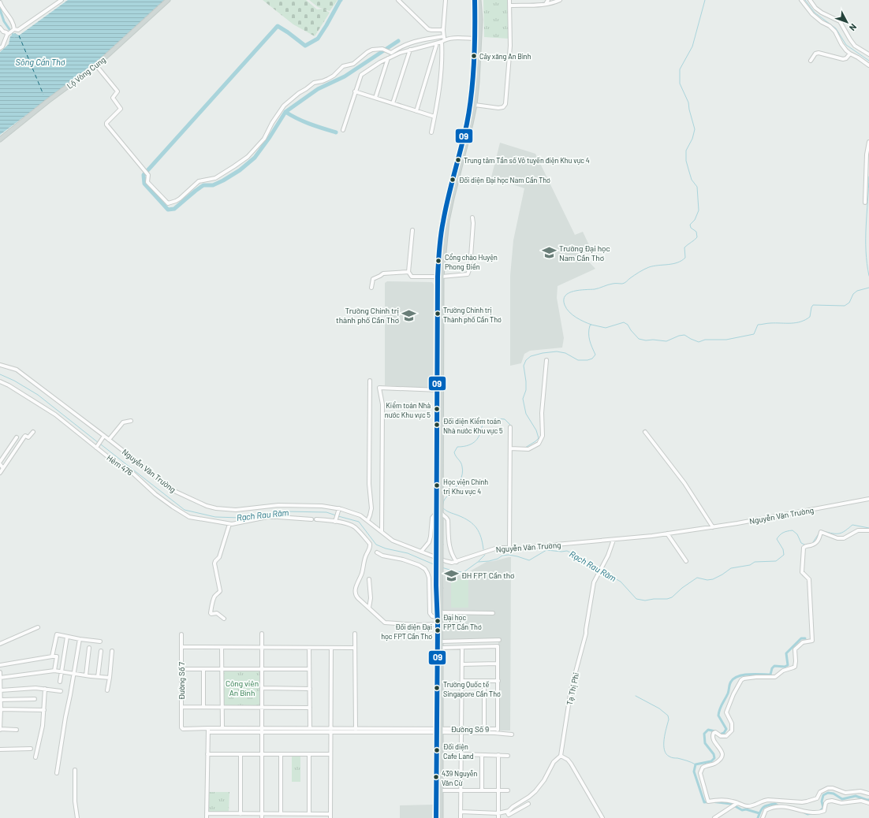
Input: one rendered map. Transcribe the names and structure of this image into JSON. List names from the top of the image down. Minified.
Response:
{"streets":{"main road":["Lộ Vòng Cung"],"street":["Hẻm 476","Nguyễn Văn Trường","Đường Số 7","Tạ Thị Phi","Đường Số 9"]},"crossings":[["Nguyễn Văn Trường","Tạ Thị Phi"]],"water":["Sông Cần Thơ","Rạch Rau Răm"],"parks":["Công viên An Bình"],"places":{"other":["Cây xăng An Bình","Trung tâm Tần số Vô tuyến điện Khu vực 4","Đối diện Đại học Nam Cần Thơ","Cổng chào Huyện Phong Điền","Trường Chính trị Thành phố Cần Thơ","Kiểm toán Nhà nước Khu vực 5","Đối diện Kiểm toán Nhà nước Khu vực 5","Học viện Chính trị Khu vực 4","Đại học FPT Cần Thơ","Đối diện Đại học FPT Cần Thơ","Trường Quốc tế Singapore Cần Thơ","Đối diện Cafe Land","439 Nguyễn Văn Cừ"],"school or university":["Trường Đại học Nam Cần Thơ","Trường Chính trị thành phố Cần Thơ","ĐH FPT Cần thơ"]},"lines":["transit line 09"],"north":"bottom right"}
